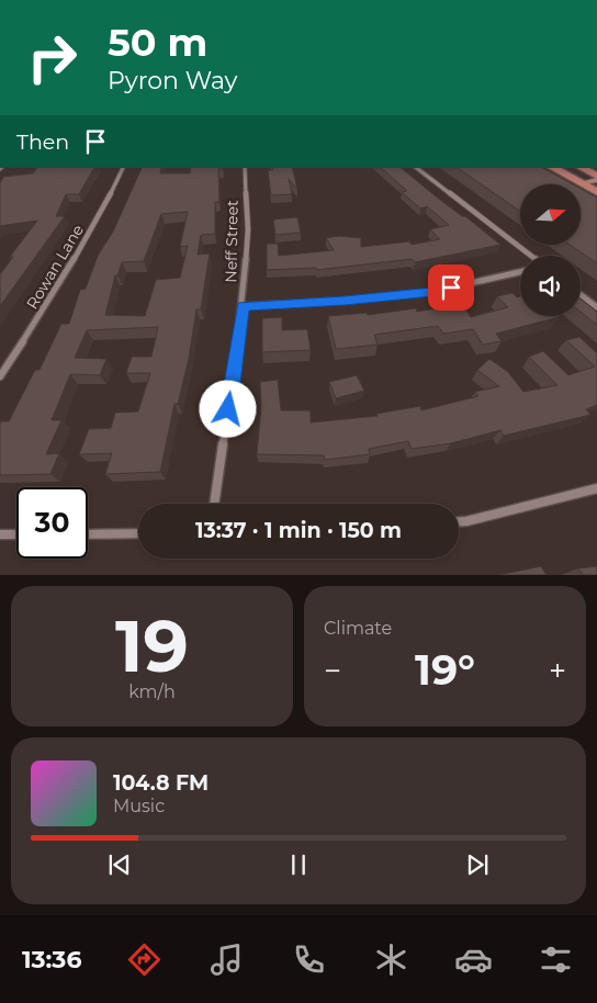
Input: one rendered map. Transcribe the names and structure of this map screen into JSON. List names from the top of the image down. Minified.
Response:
{"streets":{"street":["Neff Street","Rowan Lane"]},"north":"right","page":{"turn":["50 m","Pyron Way"],"then":"Then","limit":"30","trip":"13:37 · 1 min · 150 m","tile":[["19","km/h"],"Climate"],"heat":["−","19°","+"],"song":["104.8 FM","Music"],"tabs":"13:36"}}
